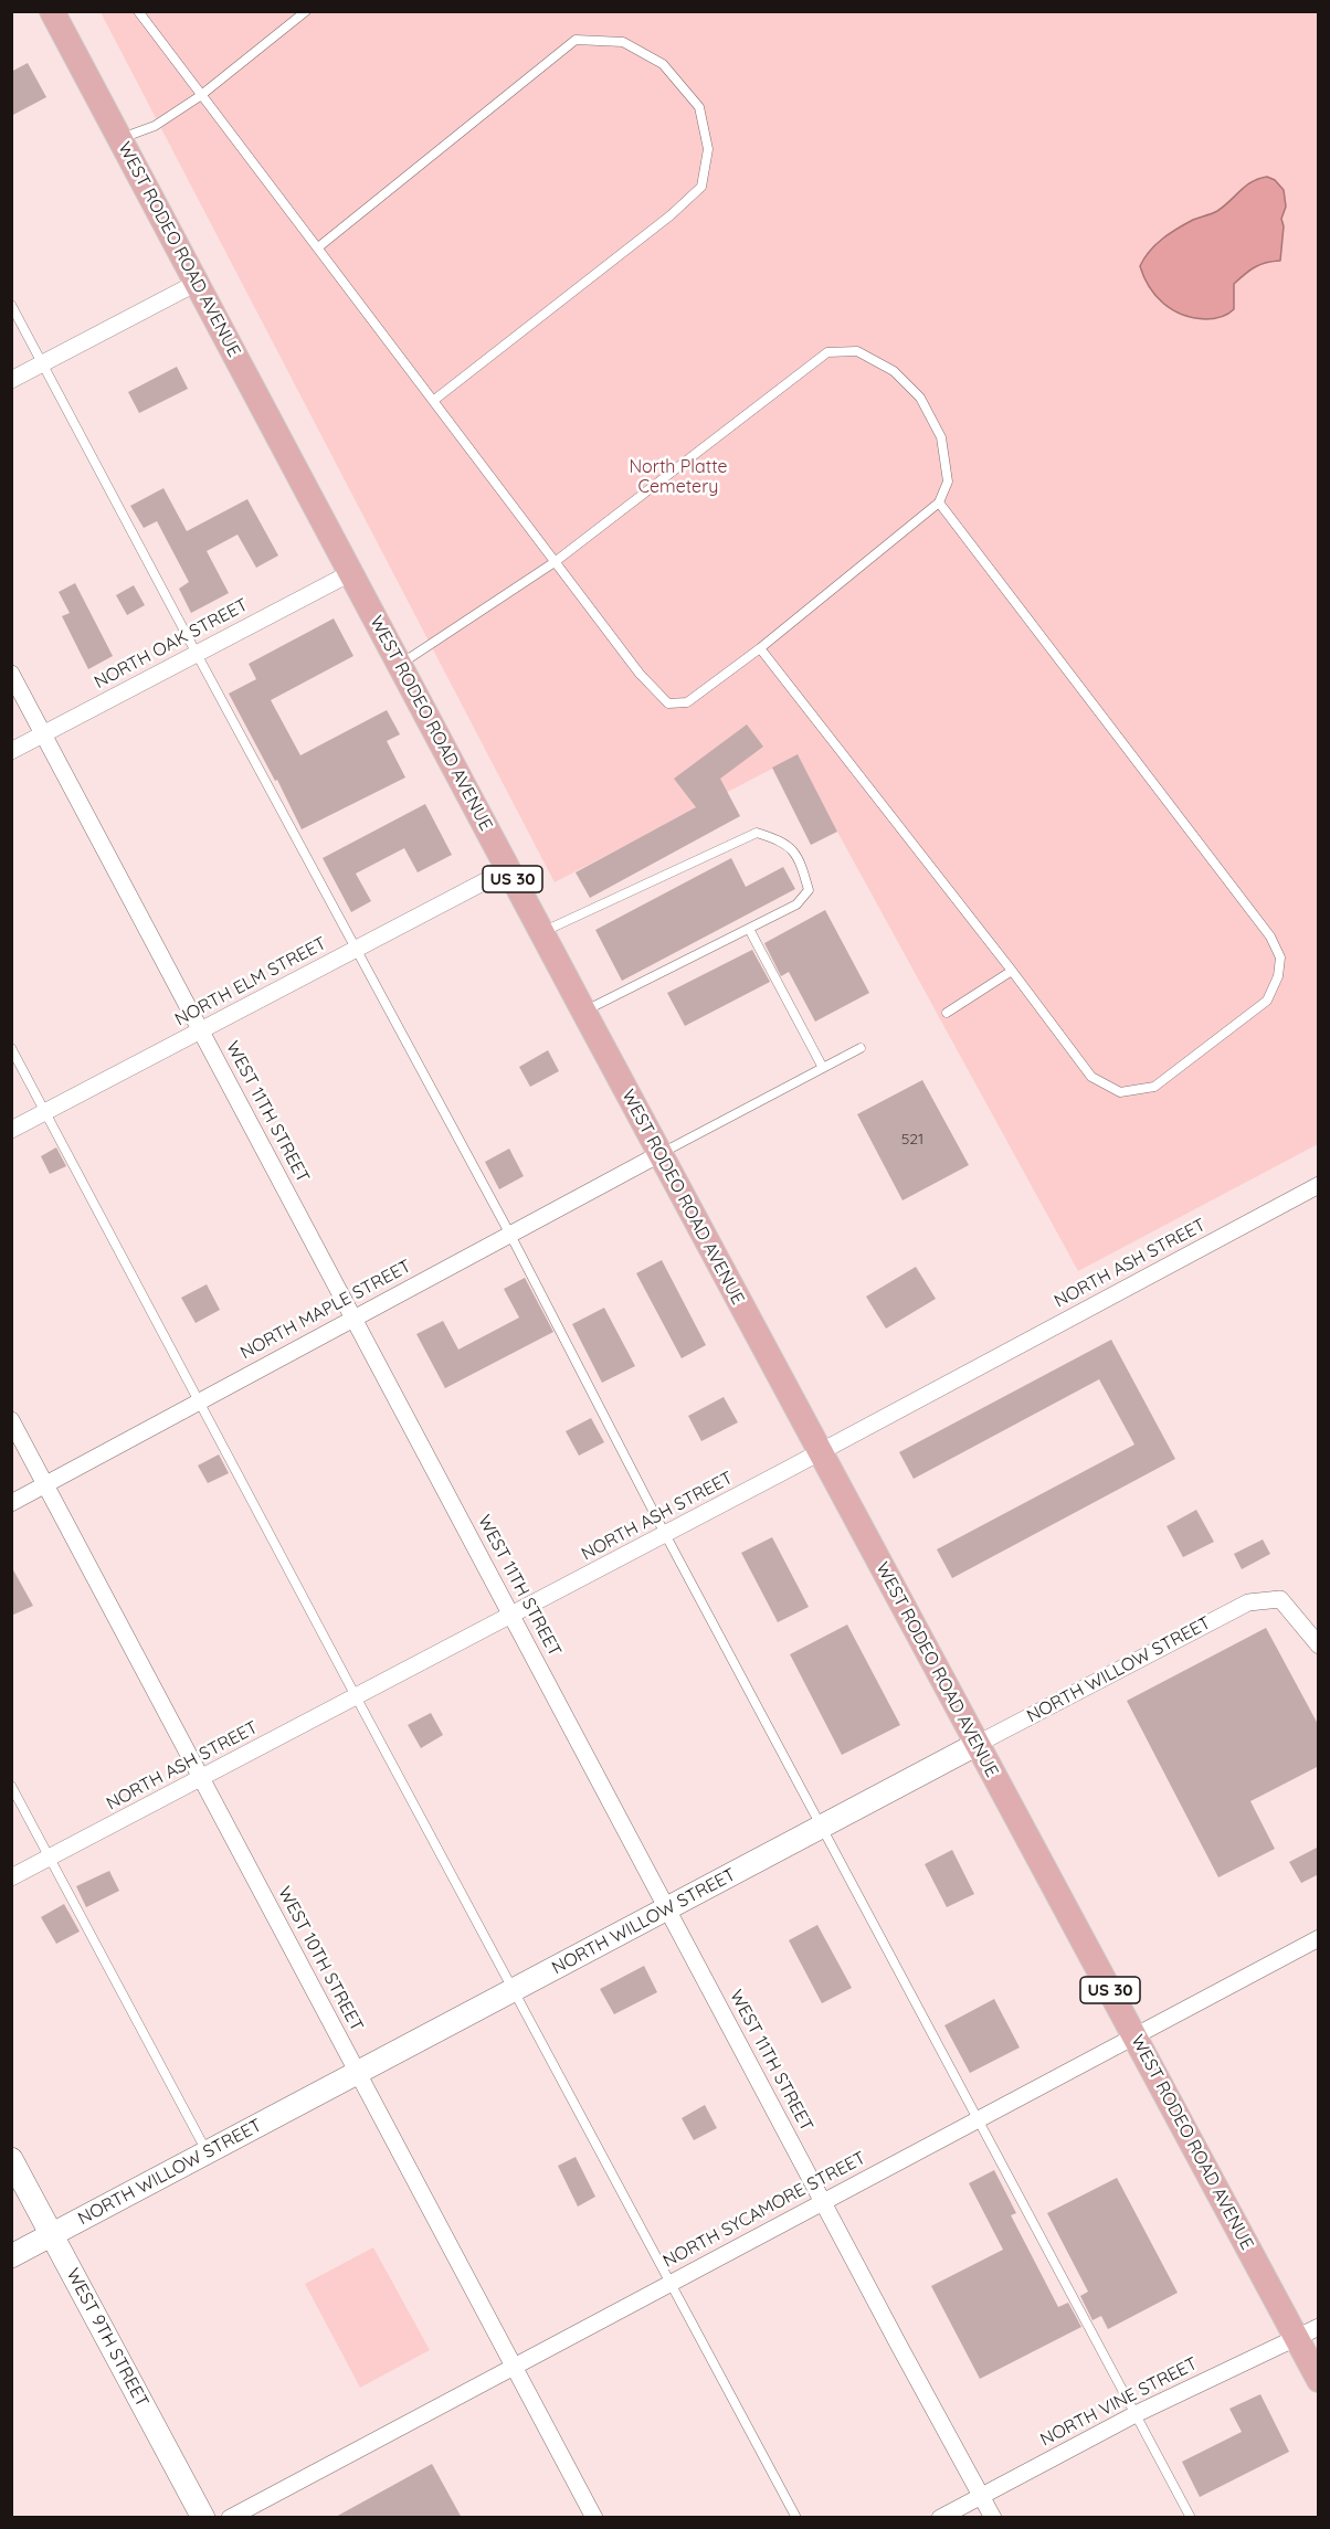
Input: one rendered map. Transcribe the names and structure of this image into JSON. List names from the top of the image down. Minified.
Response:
{"streets":{"main road":["WEST RODEO ROAD AVENUE","US 30","NORTH WILLOW STREET","WEST 9TH STREET"],"street":["NORTH OAK STREET","NORTH ELM STREET","WEST 11TH STREET","NORTH ASH STREET","NORTH MAPLE STREET","WEST 10TH STREET","NORTH SYCAMORE STREET","NORTH VINE STREET"]},"crossings":[["WEST RODEO ROAD AVENUE","NORTH OAK STREET"],["WEST RODEO ROAD AVENUE","NORTH ELM STREET"],["WEST RODEO ROAD AVENUE","NORTH ASH STREET"],["WEST RODEO ROAD AVENUE","NORTH MAPLE STREET"],["WEST RODEO ROAD AVENUE","NORTH WILLOW STREET"],["WEST RODEO ROAD AVENUE","NORTH SYCAMORE STREET"],["WEST RODEO ROAD AVENUE","NORTH VINE STREET"],["NORTH OAK STREET","WEST 11TH STREET"],["NORTH ELM STREET","WEST 11TH STREET"],["WEST 11TH STREET","NORTH ASH STREET"],["WEST 11TH STREET","NORTH MAPLE STREET"],["WEST 11TH STREET","NORTH WILLOW STREET"],["WEST 11TH STREET","NORTH SYCAMORE STREET"],["WEST 11TH STREET","NORTH VINE STREET"],["NORTH ASH STREET","WEST 10TH STREET"],["NORTH MAPLE STREET","WEST 10TH STREET"],["NORTH WILLOW STREET","WEST 10TH STREET"],["NORTH WILLOW STREET","WEST 9TH STREET"],["WEST 10TH STREET","NORTH SYCAMORE STREET"]],"parks":["North Platte Cemetery"],"house_numbers":["521"]}
